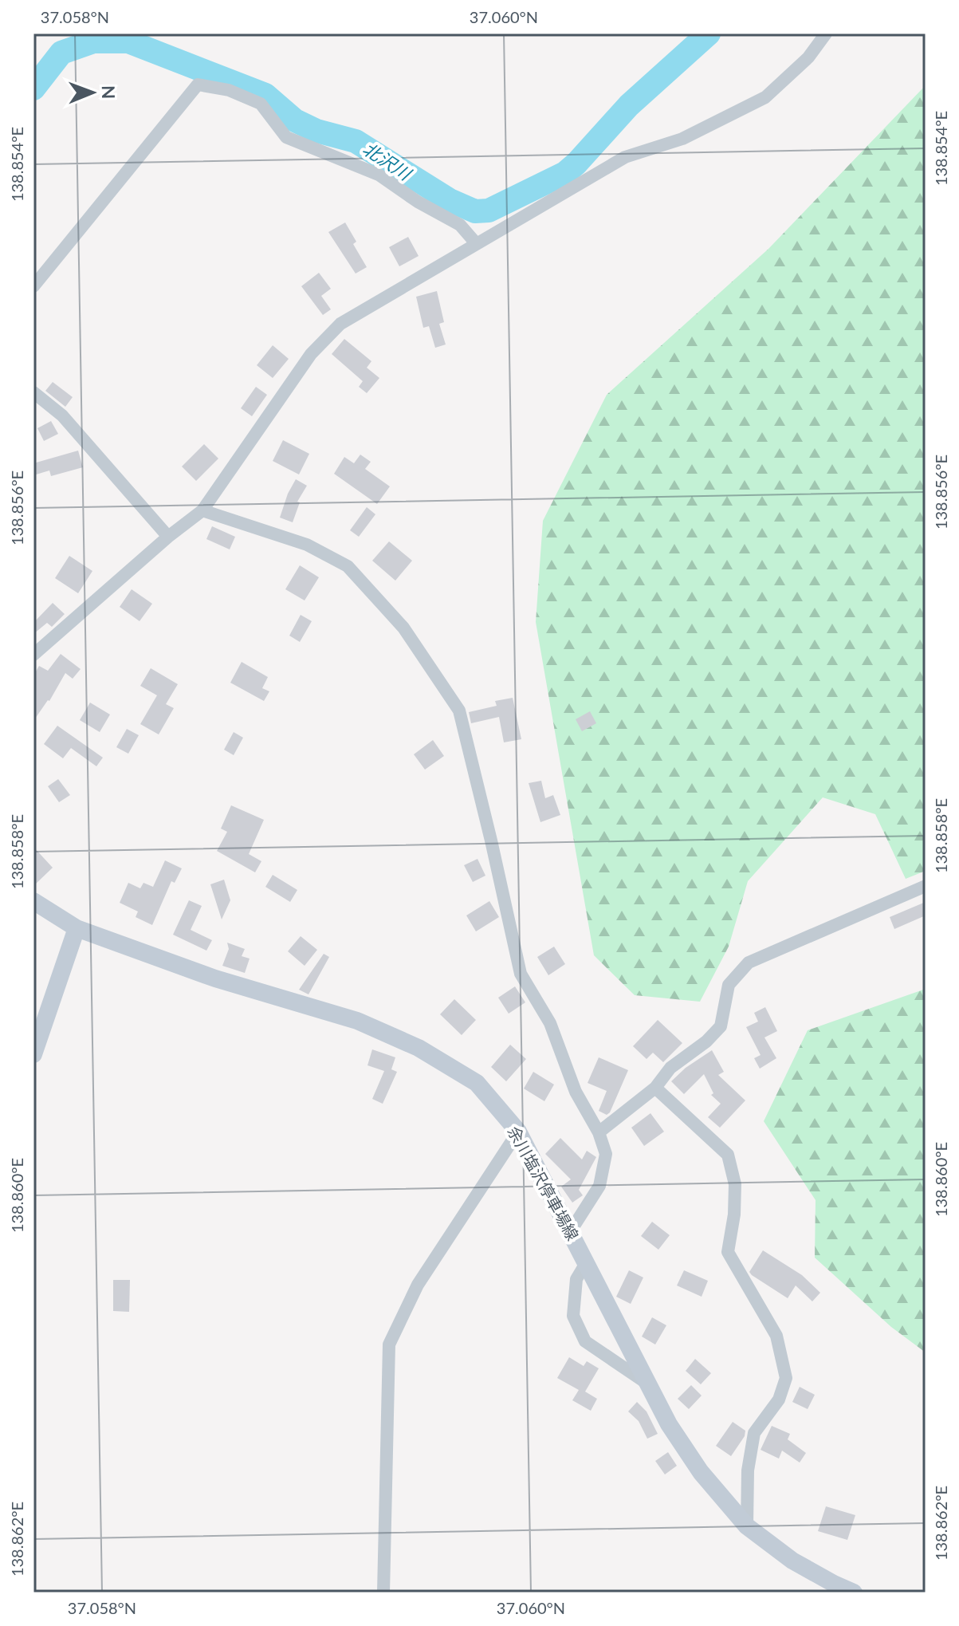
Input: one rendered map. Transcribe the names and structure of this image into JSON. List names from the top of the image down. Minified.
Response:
{"streets":{"main road":["余川塩沢停車場線"]},"water":["北沢川"],"north":"right","coordinates":["37.058°N","37.060°N","138.854°E","138.856°E","138.858°E","138.860°E","138.862°E"]}
